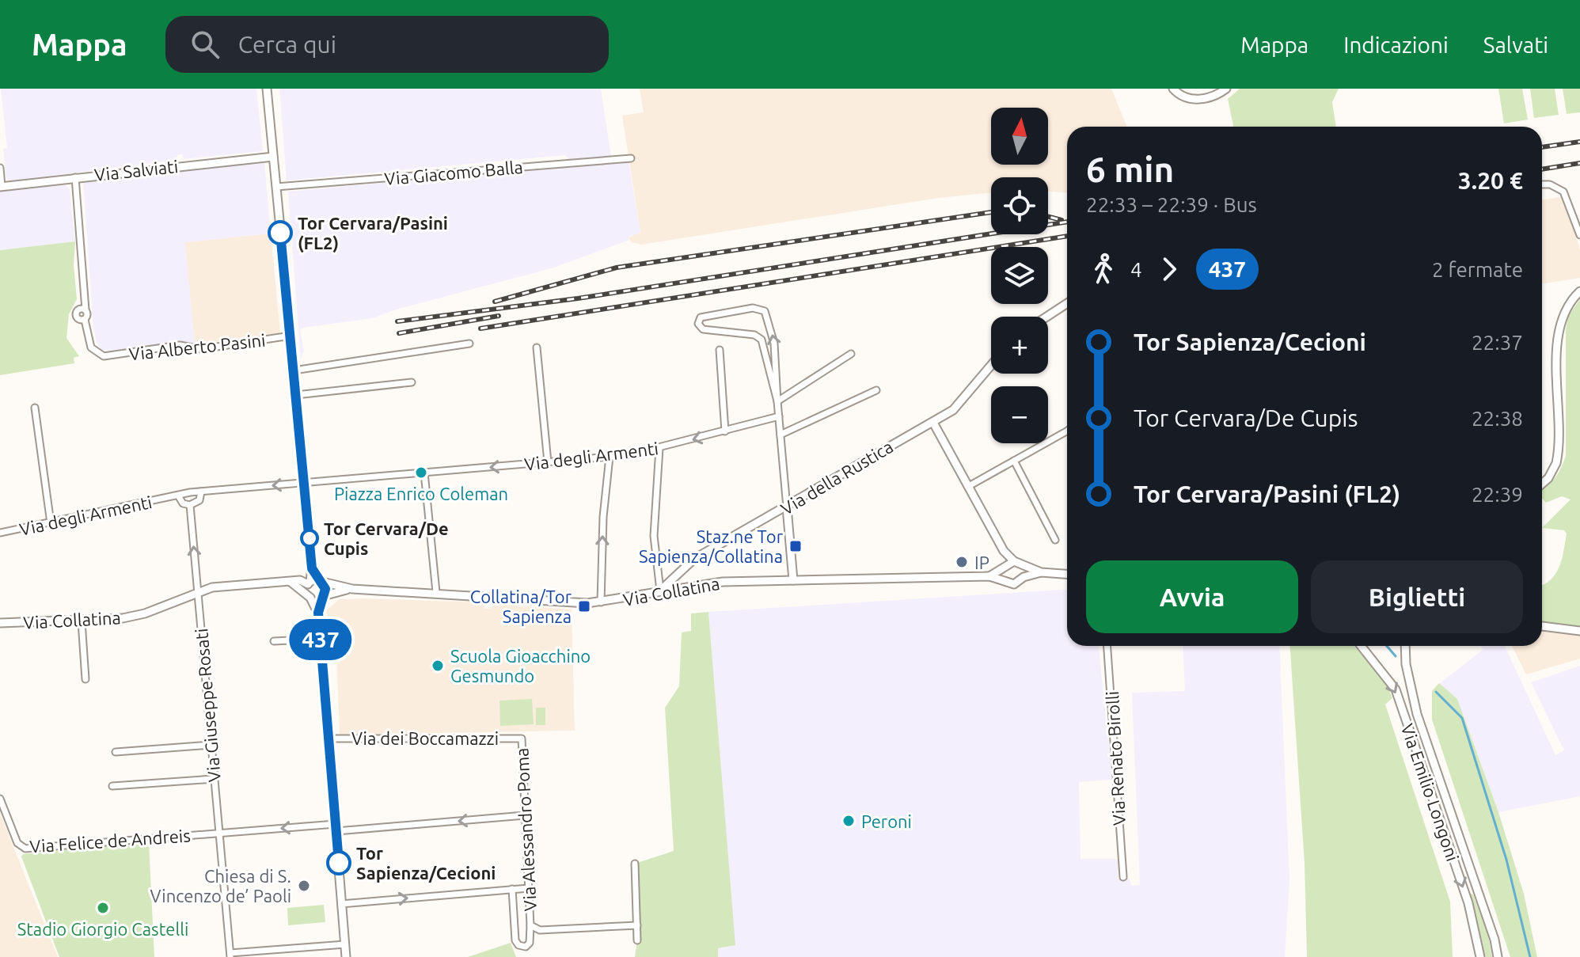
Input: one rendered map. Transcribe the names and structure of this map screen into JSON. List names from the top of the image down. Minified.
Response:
{"streets":{"street":["Via Salviati","Via Giacomo Balla","Via Alberto Pasini","Via degli Armenti","Via della Rustica","Via Collatina","Via Giuseppe Rosati","Via dei Boccamazzi","Via Renato Birolli","Via Emilio Longoni","Via Alessandro Poma","Via Felice de Andreis"]},"crossings":[["Via della Rustica","Via Collatina"],["Via Collatina","Via Giuseppe Rosati"],["Via Giuseppe Rosati","Via Felice de Andreis"],["Via dei Boccamazzi","Via Alessandro Poma"]],"places":{"other":["Tor Cervara/Pasini (FL2)","Piazza Enrico Coleman","Tor Cervara/De Cupis","IP","Scuola Gioacchino Gesmundo","Peroni","Tor Sapienza/Cecioni","Chiesa di S. Vincenzo de’ Paoli","Stadio Giorgio Castelli"],"transit":["Staz.ne Tor Sapienza/Collatina","Collatina/Tor Sapienza"]},"lines":["bus line 437"],"north":"top","page":{"header":"Mappa","search":"Cerca qui","nav":["Mappa","Indicazioni","Salvati"],"on_map":"437","map_buttons":["+","−"],"heading":["6 min","22:33 – 22:39 · Bus","3.20 €"],"legs":["4","437","2 fermate"],"list":[{"name":"Tor Sapienza/Cecioni","value":"22:37"},{"name":"Tor Cervara/De Cupis","value":"22:38"},{"name":"Tor Cervara/Pasini (FL2)","value":"22:39"}],"buttons":["Avvia","Biglietti"]}}
